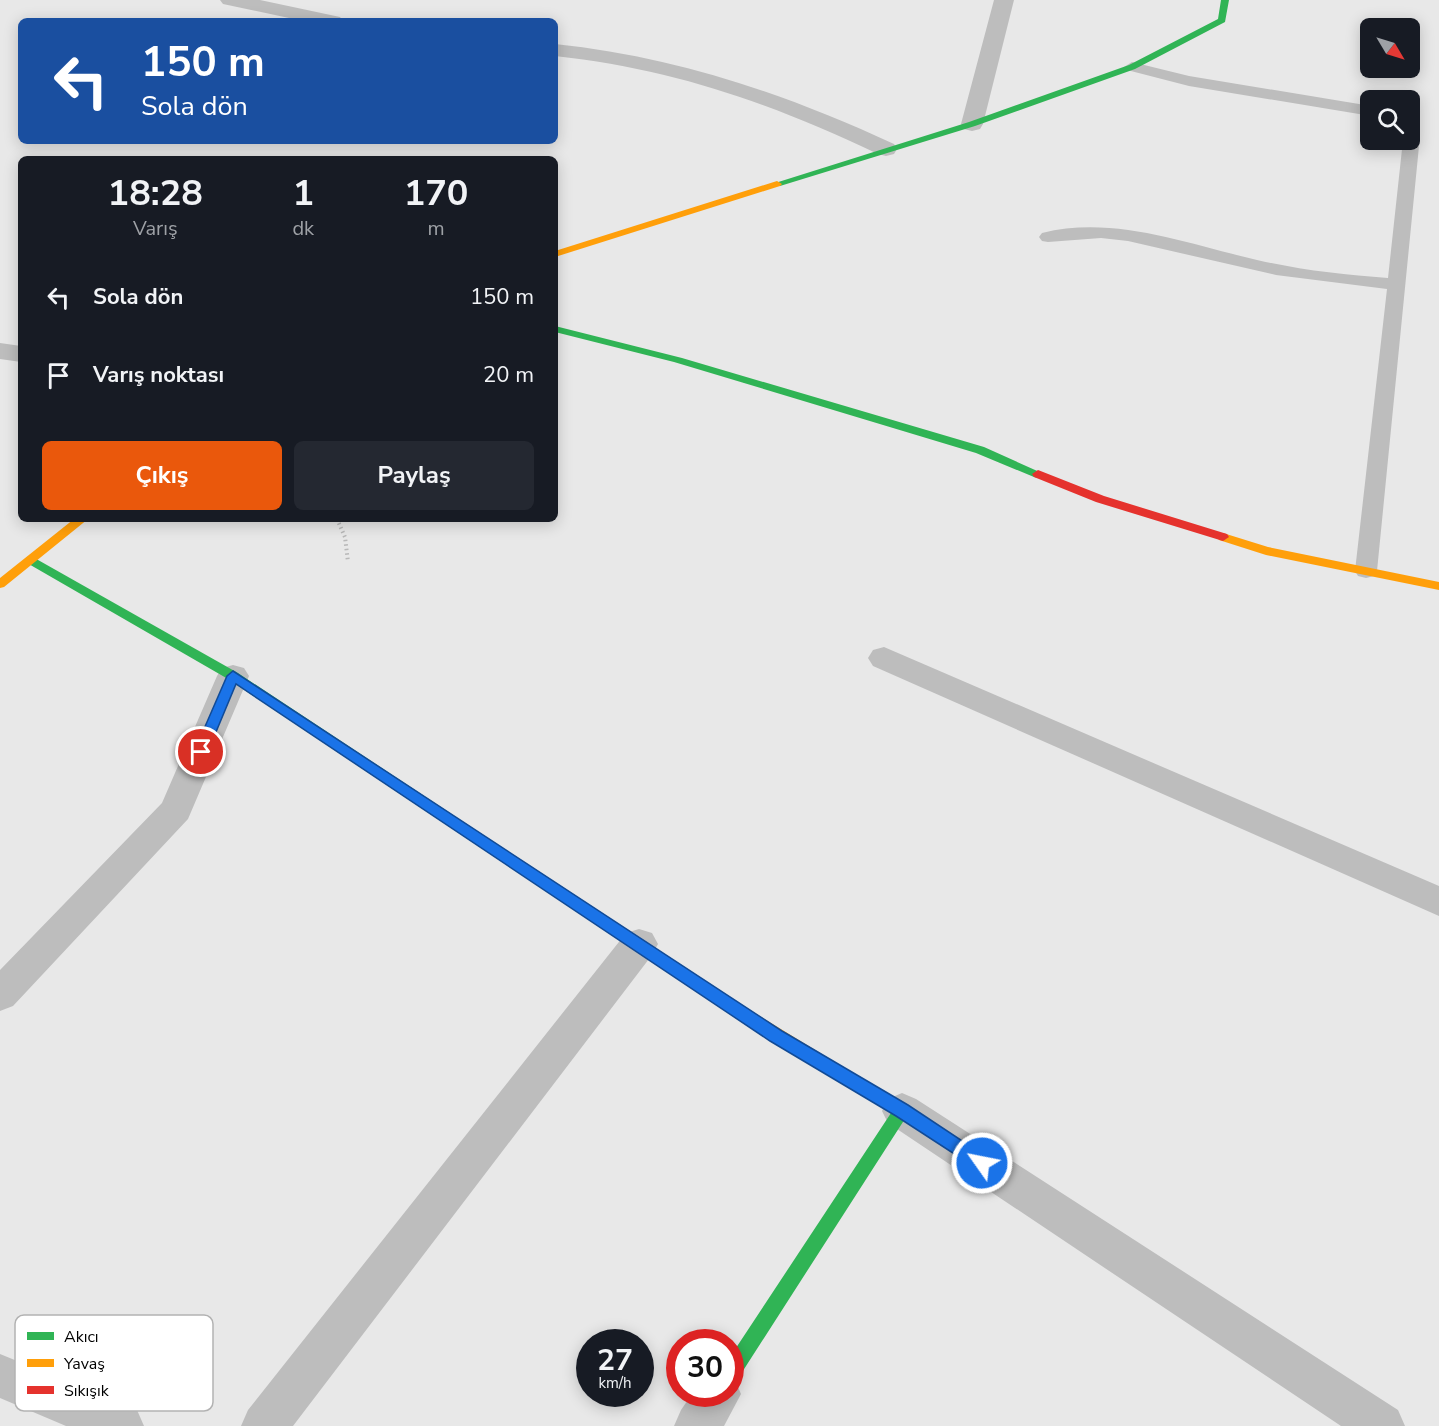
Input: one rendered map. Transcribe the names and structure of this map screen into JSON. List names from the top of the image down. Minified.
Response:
{"legend":["Akıcı","Yavaş","Sıkışık"],"north":"bottom right","page":{"turn":["150 m","Sola dön"],"eta":["18:28","Varış","1","dk","170","m"],"list":[{"name":"Sola dön","value":"150 m"},{"name":"Varış noktası","value":"20 m"}],"buttons":["Çıkış","Paylaş"],"speed":"27 km/h","limit":"30"}}
